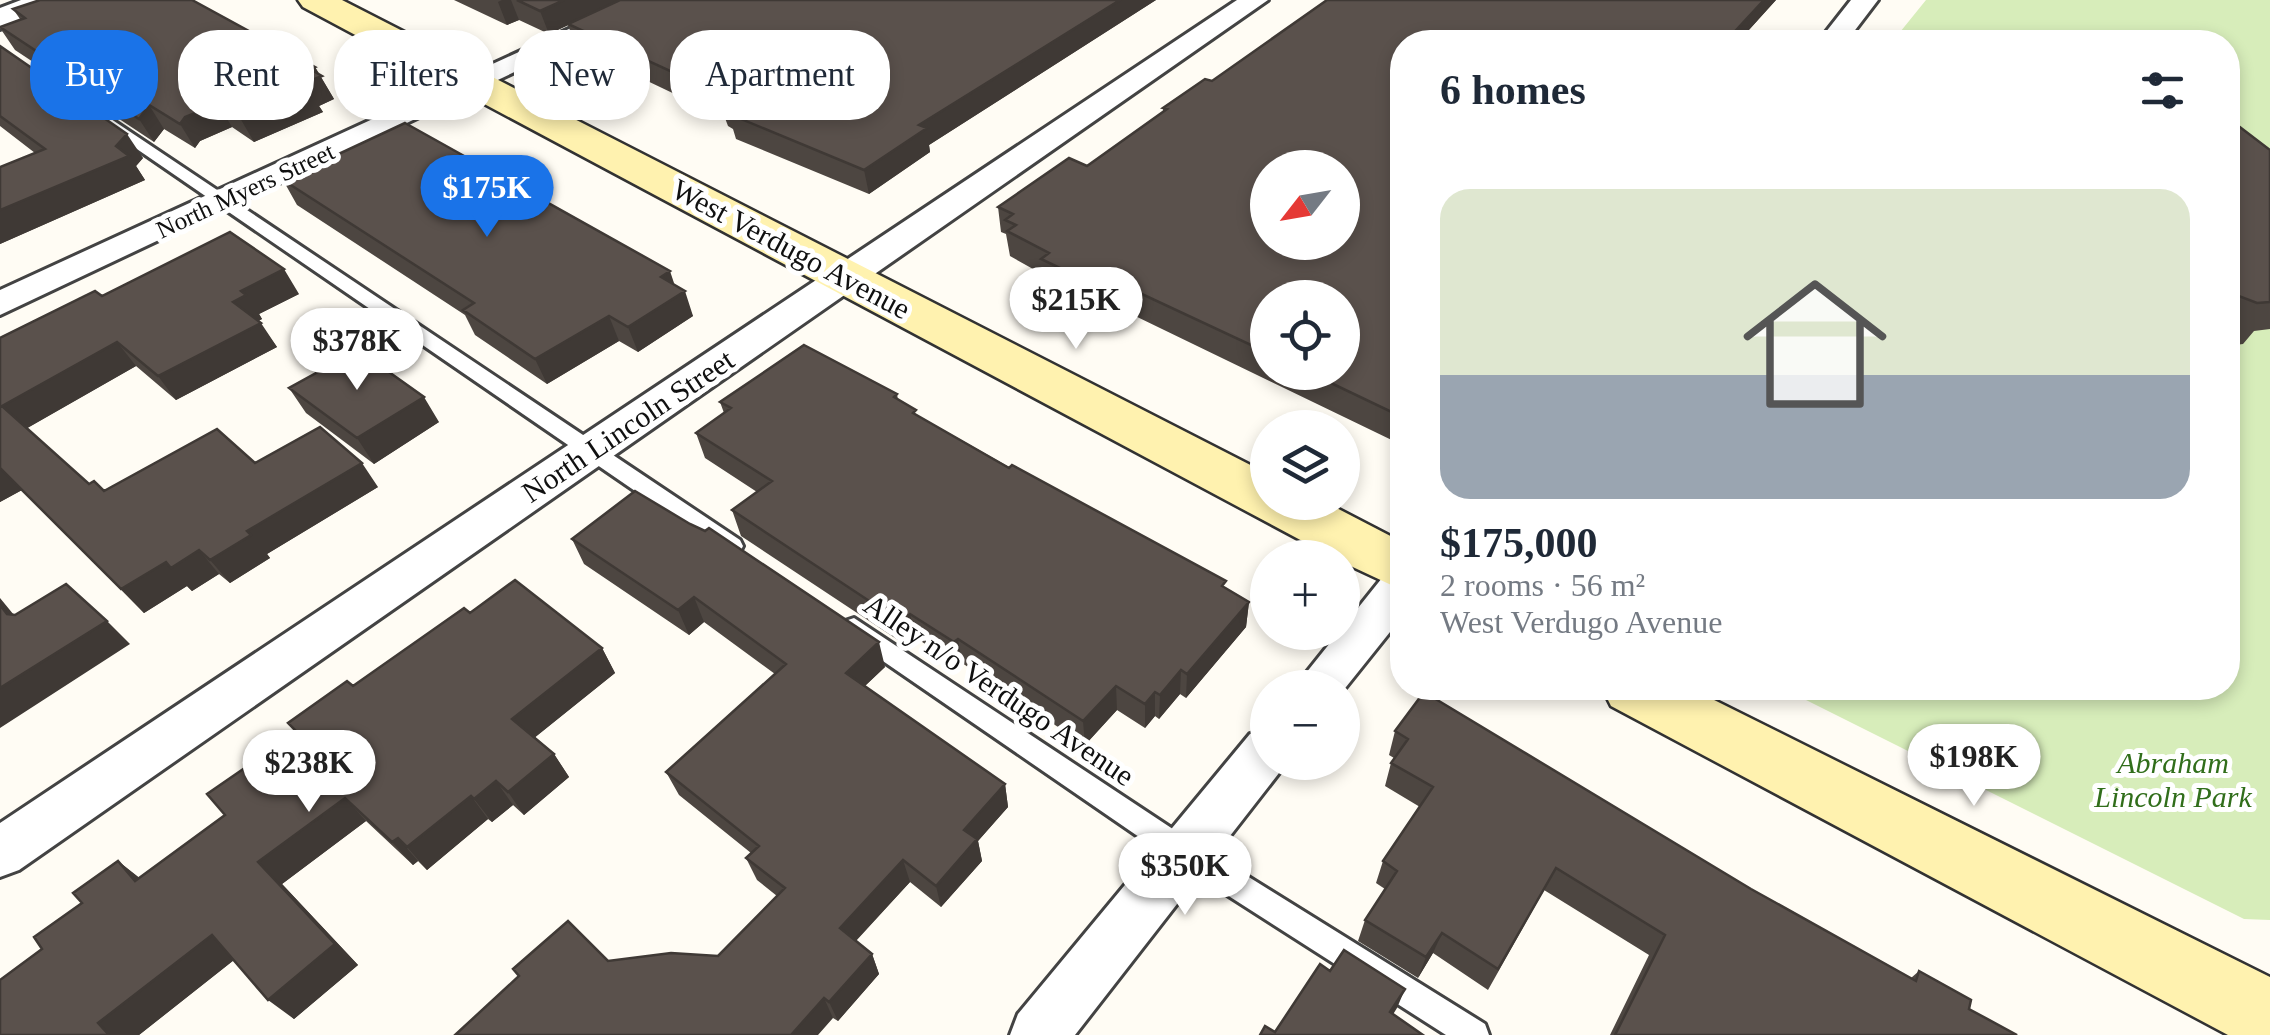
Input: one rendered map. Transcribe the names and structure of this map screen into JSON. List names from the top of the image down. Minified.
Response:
{"streets":{"main road":["West Verdugo Avenue"],"street":["North Myers Street","North Lincoln Street"],"lane":["Alley n/o Verdugo Avenue"]},"crossings":[["West Verdugo Avenue","North Lincoln Street"]],"parks":["Abraham Lincoln Park"],"north":"bottom left","page":{"chip":["Buy","Rent","Filters","New","Apartment"],"heading":"6 homes","map_buttons":["+","−"],"list":[{"name":"$175,000","note":"2 rooms · 56 m² · West Verdugo Avenue"}],"price":["$175K","$215K","$378K","$198K","$238K","$350K"]}}
